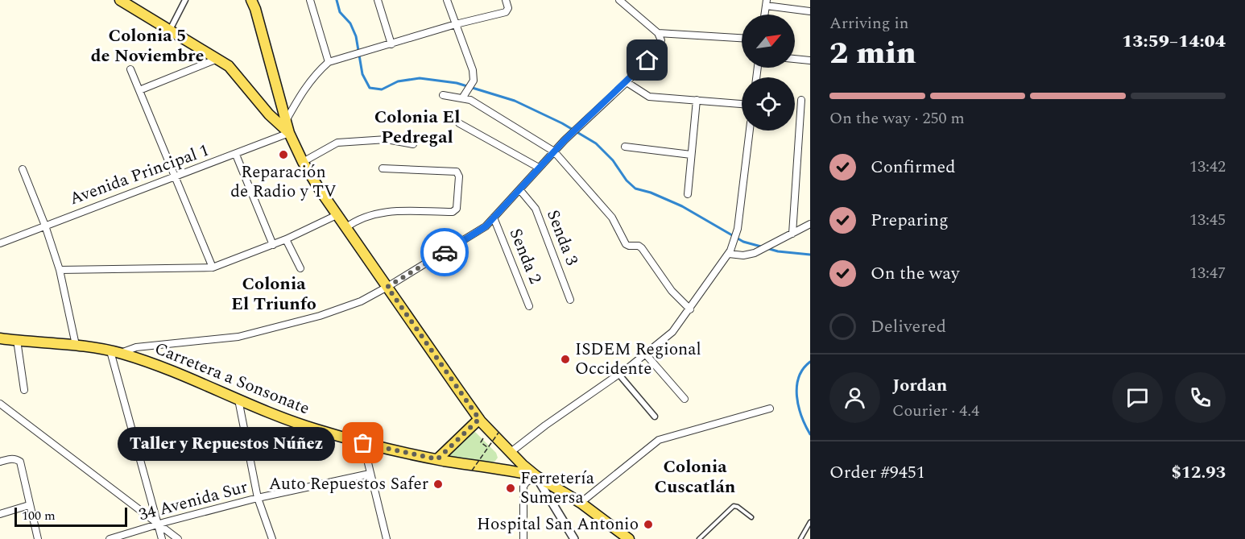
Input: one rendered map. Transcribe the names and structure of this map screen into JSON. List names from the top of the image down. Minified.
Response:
{"streets":{"main road":["Carretera a Sonsonate"],"street":["Avenida Principal 1","Senda 3","Senda 2","34 Avenida Sur"]},"districts":["Colonia 5 de Noviembre","Colonia El Pedregal","Colonia El Triunfo","Colonia Cuscatlán"],"places":["Reparación de Radio y TV","ISDEM Regional Occidente","Taller y Repuestos Núñez","Auto Repuestos Safer","Ferretería Sumersa","Hospital San Antonio"],"scale_bar":"100 m","north":"top right","page":{"heading":["2 min","Arriving in","13:59–14:04"],"panel":["Jordan","Courier · 4.4","Order #9451","$12.93"],"bar":"On the way · 250 m","list":[["Confirmed","13:42"],["Preparing","13:45"],["On the way","13:47"],"Delivered"],"bubble":"Taller y Repuestos Núñez","scale":"100 m"}}
